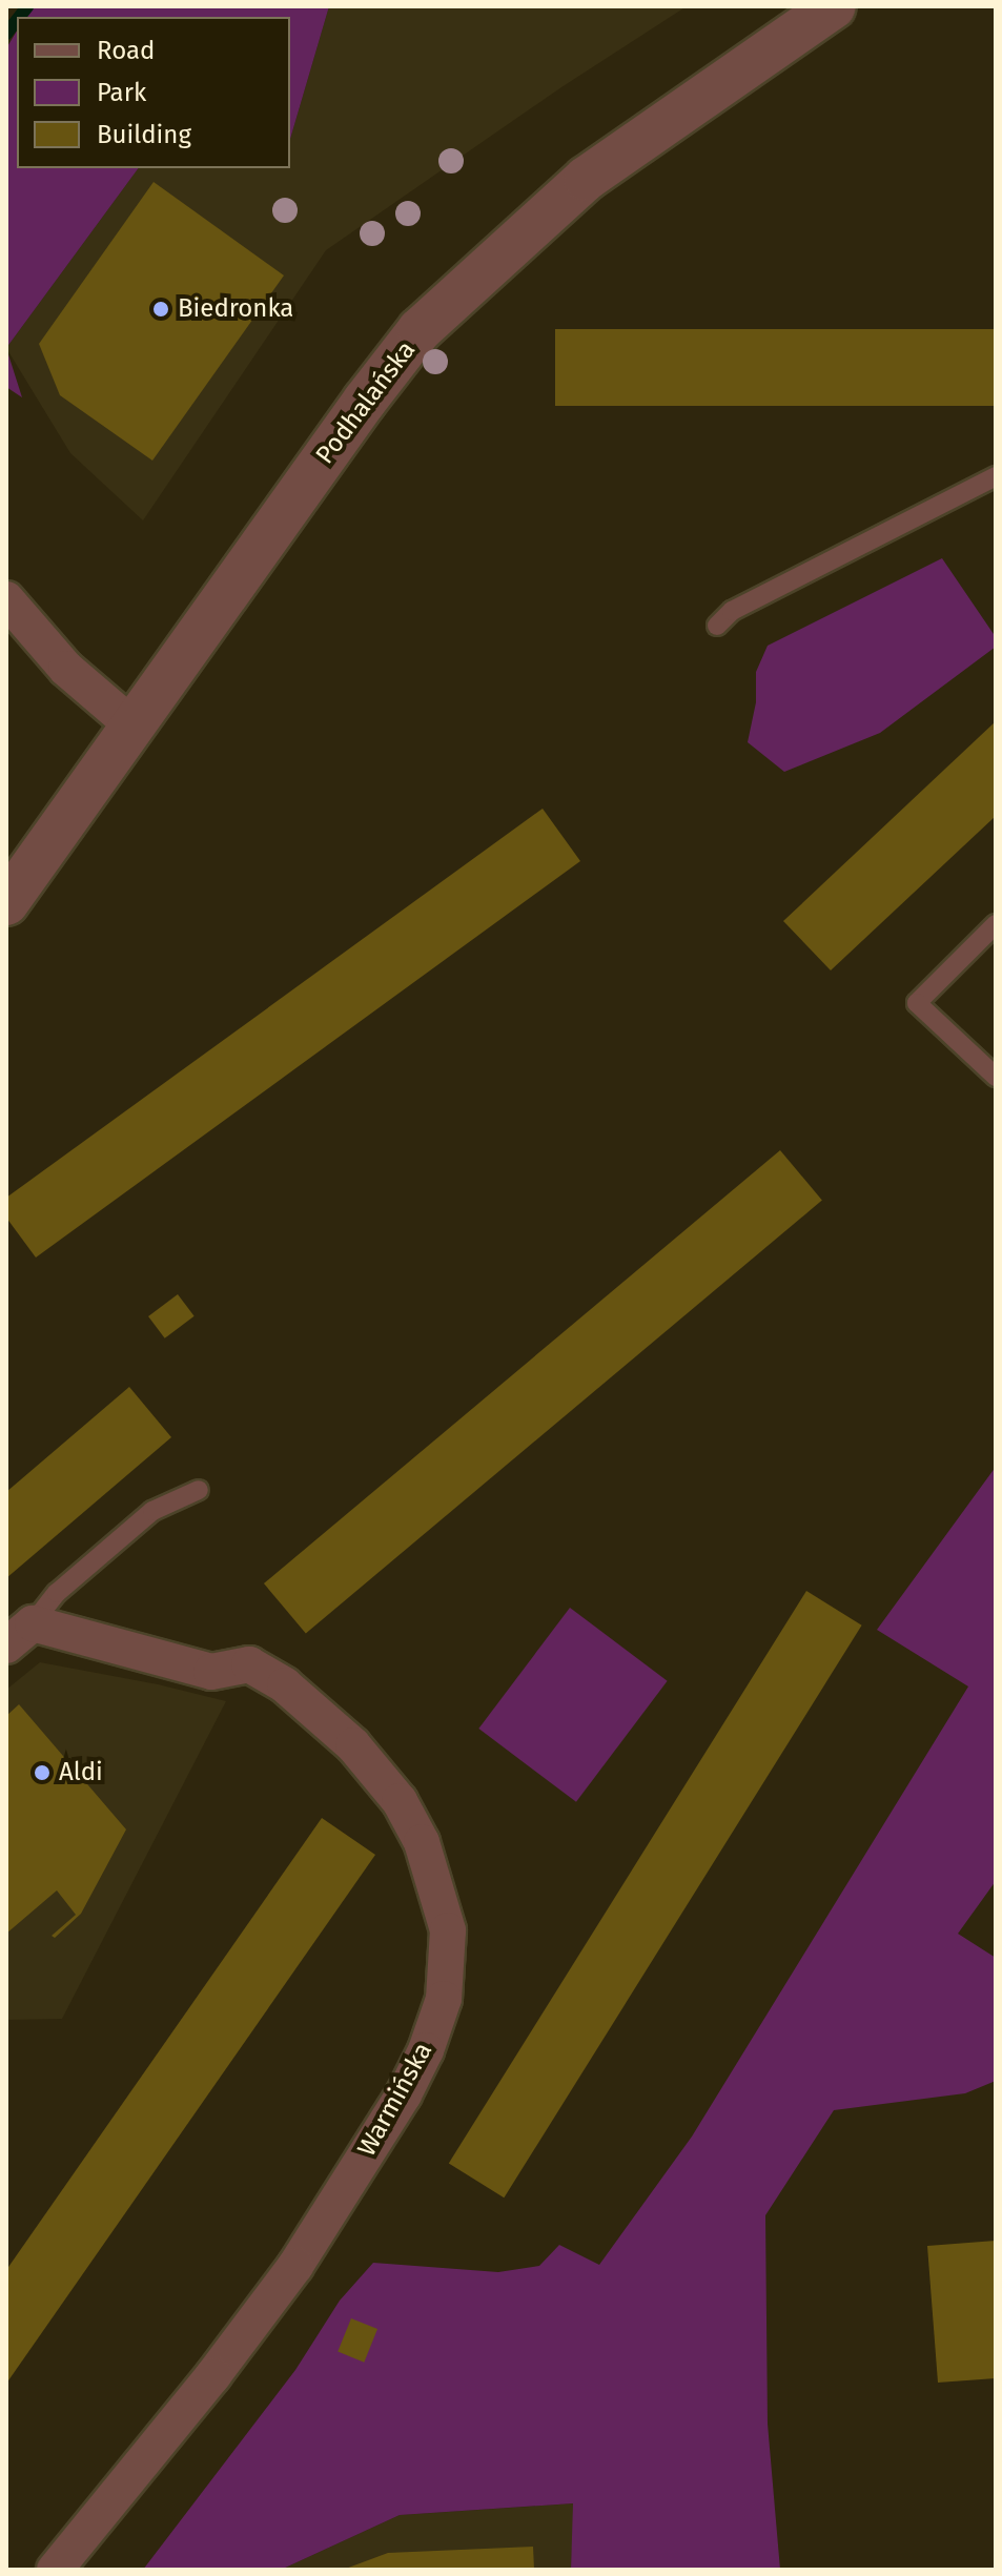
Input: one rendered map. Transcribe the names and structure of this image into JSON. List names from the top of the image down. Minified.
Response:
{"streets":{"street":["Podhalańska","Warmińska"]},"places":["Biedronka","Aldi"],"legend":["Road","Park","Building"]}
